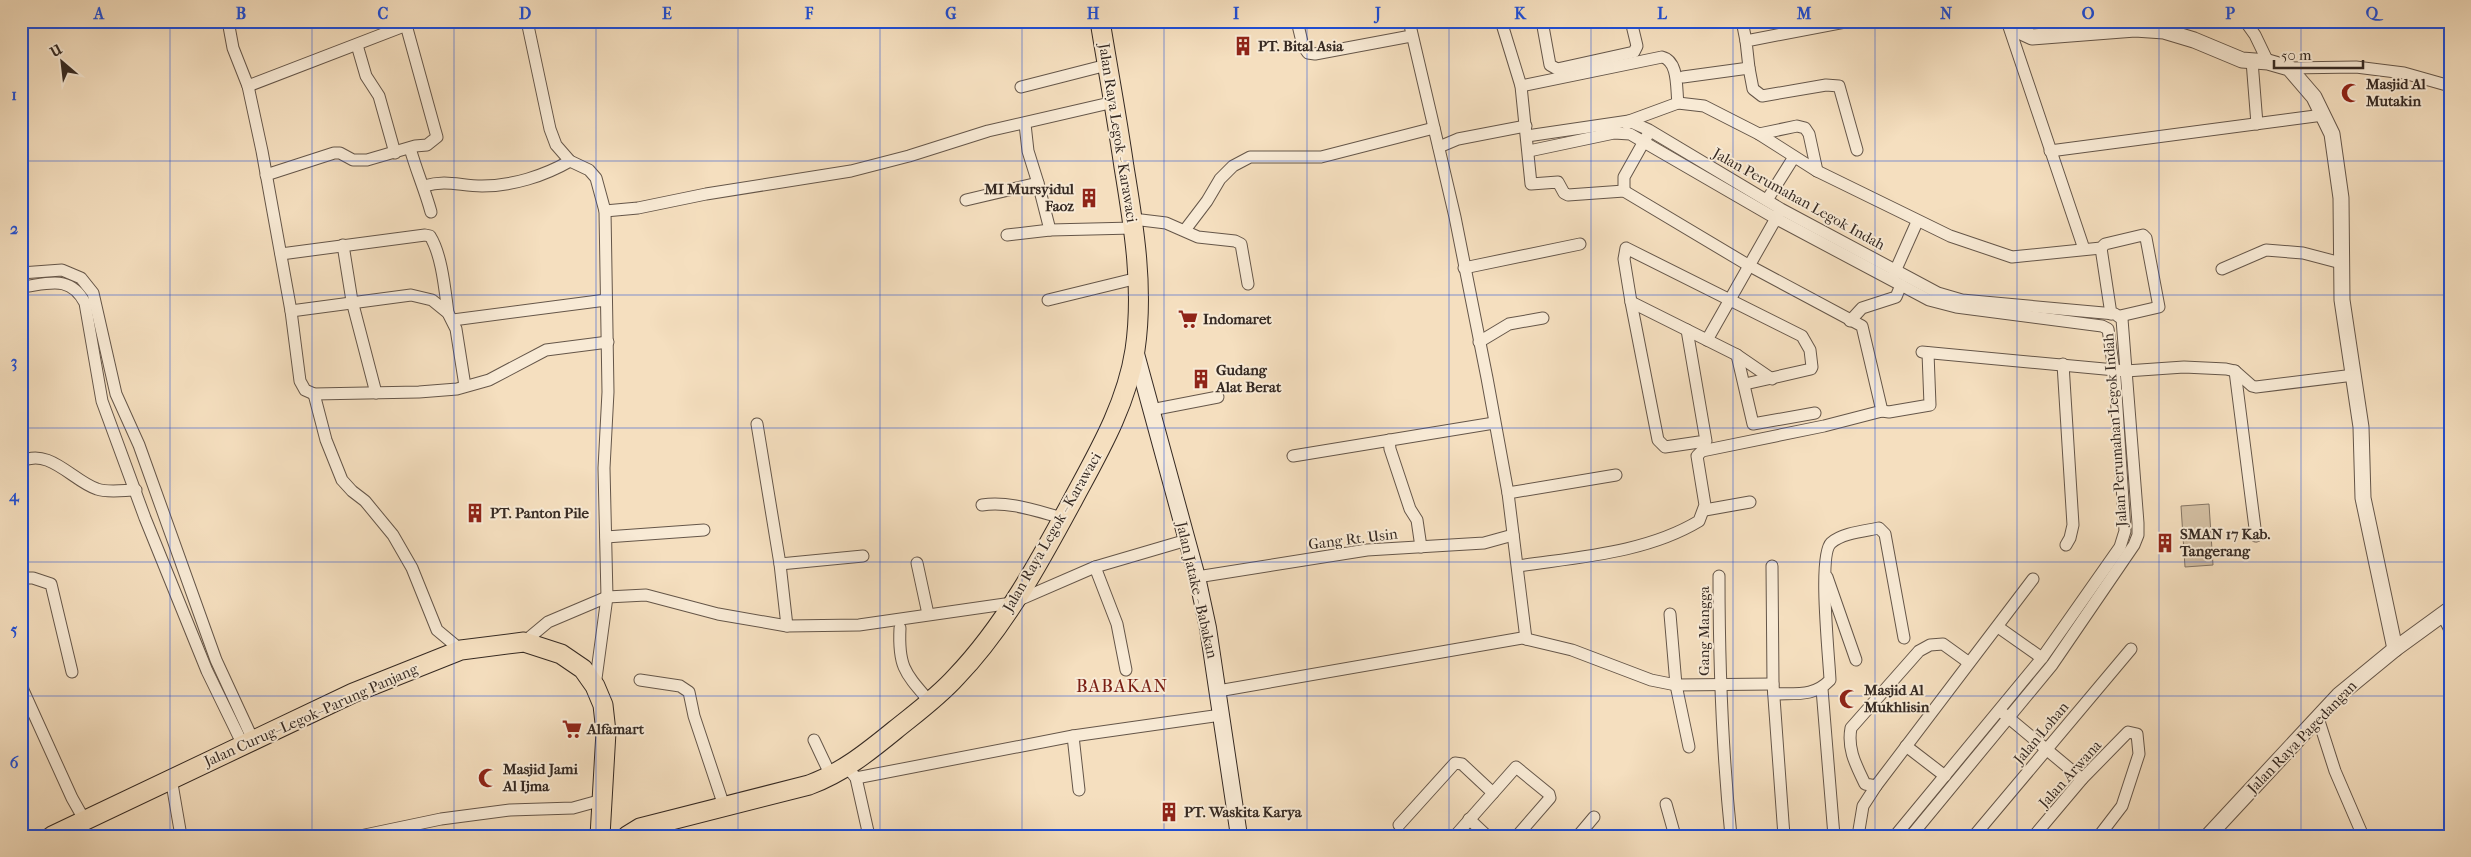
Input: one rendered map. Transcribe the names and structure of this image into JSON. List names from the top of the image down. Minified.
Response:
{"streets":{"main road":["Jalan Raya Legok - Karawaci","Jalan Jatake - Babakan","Jalan Curug–Legok–Parung Panjang"],"street":["Jalan Perumahan Legok Indah","Gang Rt. Usin","Gang Mangga","Jalan Lohan","Jalan Raya Pagedangan","Jalan Arwana"]},"crossings":[["Jalan Raya Legok - Karawaci","Jalan Jatake - Babakan"],["Gang Rt. Usin","Jalan Jatake - Babakan"]],"districts":["BABAKAN"],"places":{"building":["PT. Bital Asia","MI Mursyidul Faoz","Gudang Alat Berat","PT. Panton Pile","SMAN 17 Kab. Tangerang","PT. Waskita Karya"],"mosque":["Masjid Al Mutakin","Masjid Al Mukhlisin","Masjid Jami Al Ijma"],"supermarket":["Indomaret","Alfamart"]},"scale_bar":"50 m","north":"top left","grid":{"columns":["A","B","C","D","E","F","G","H","I","J","K","L","M","N","O","P","Q"],"rows":["1","2","3","4","5","6"]}}
